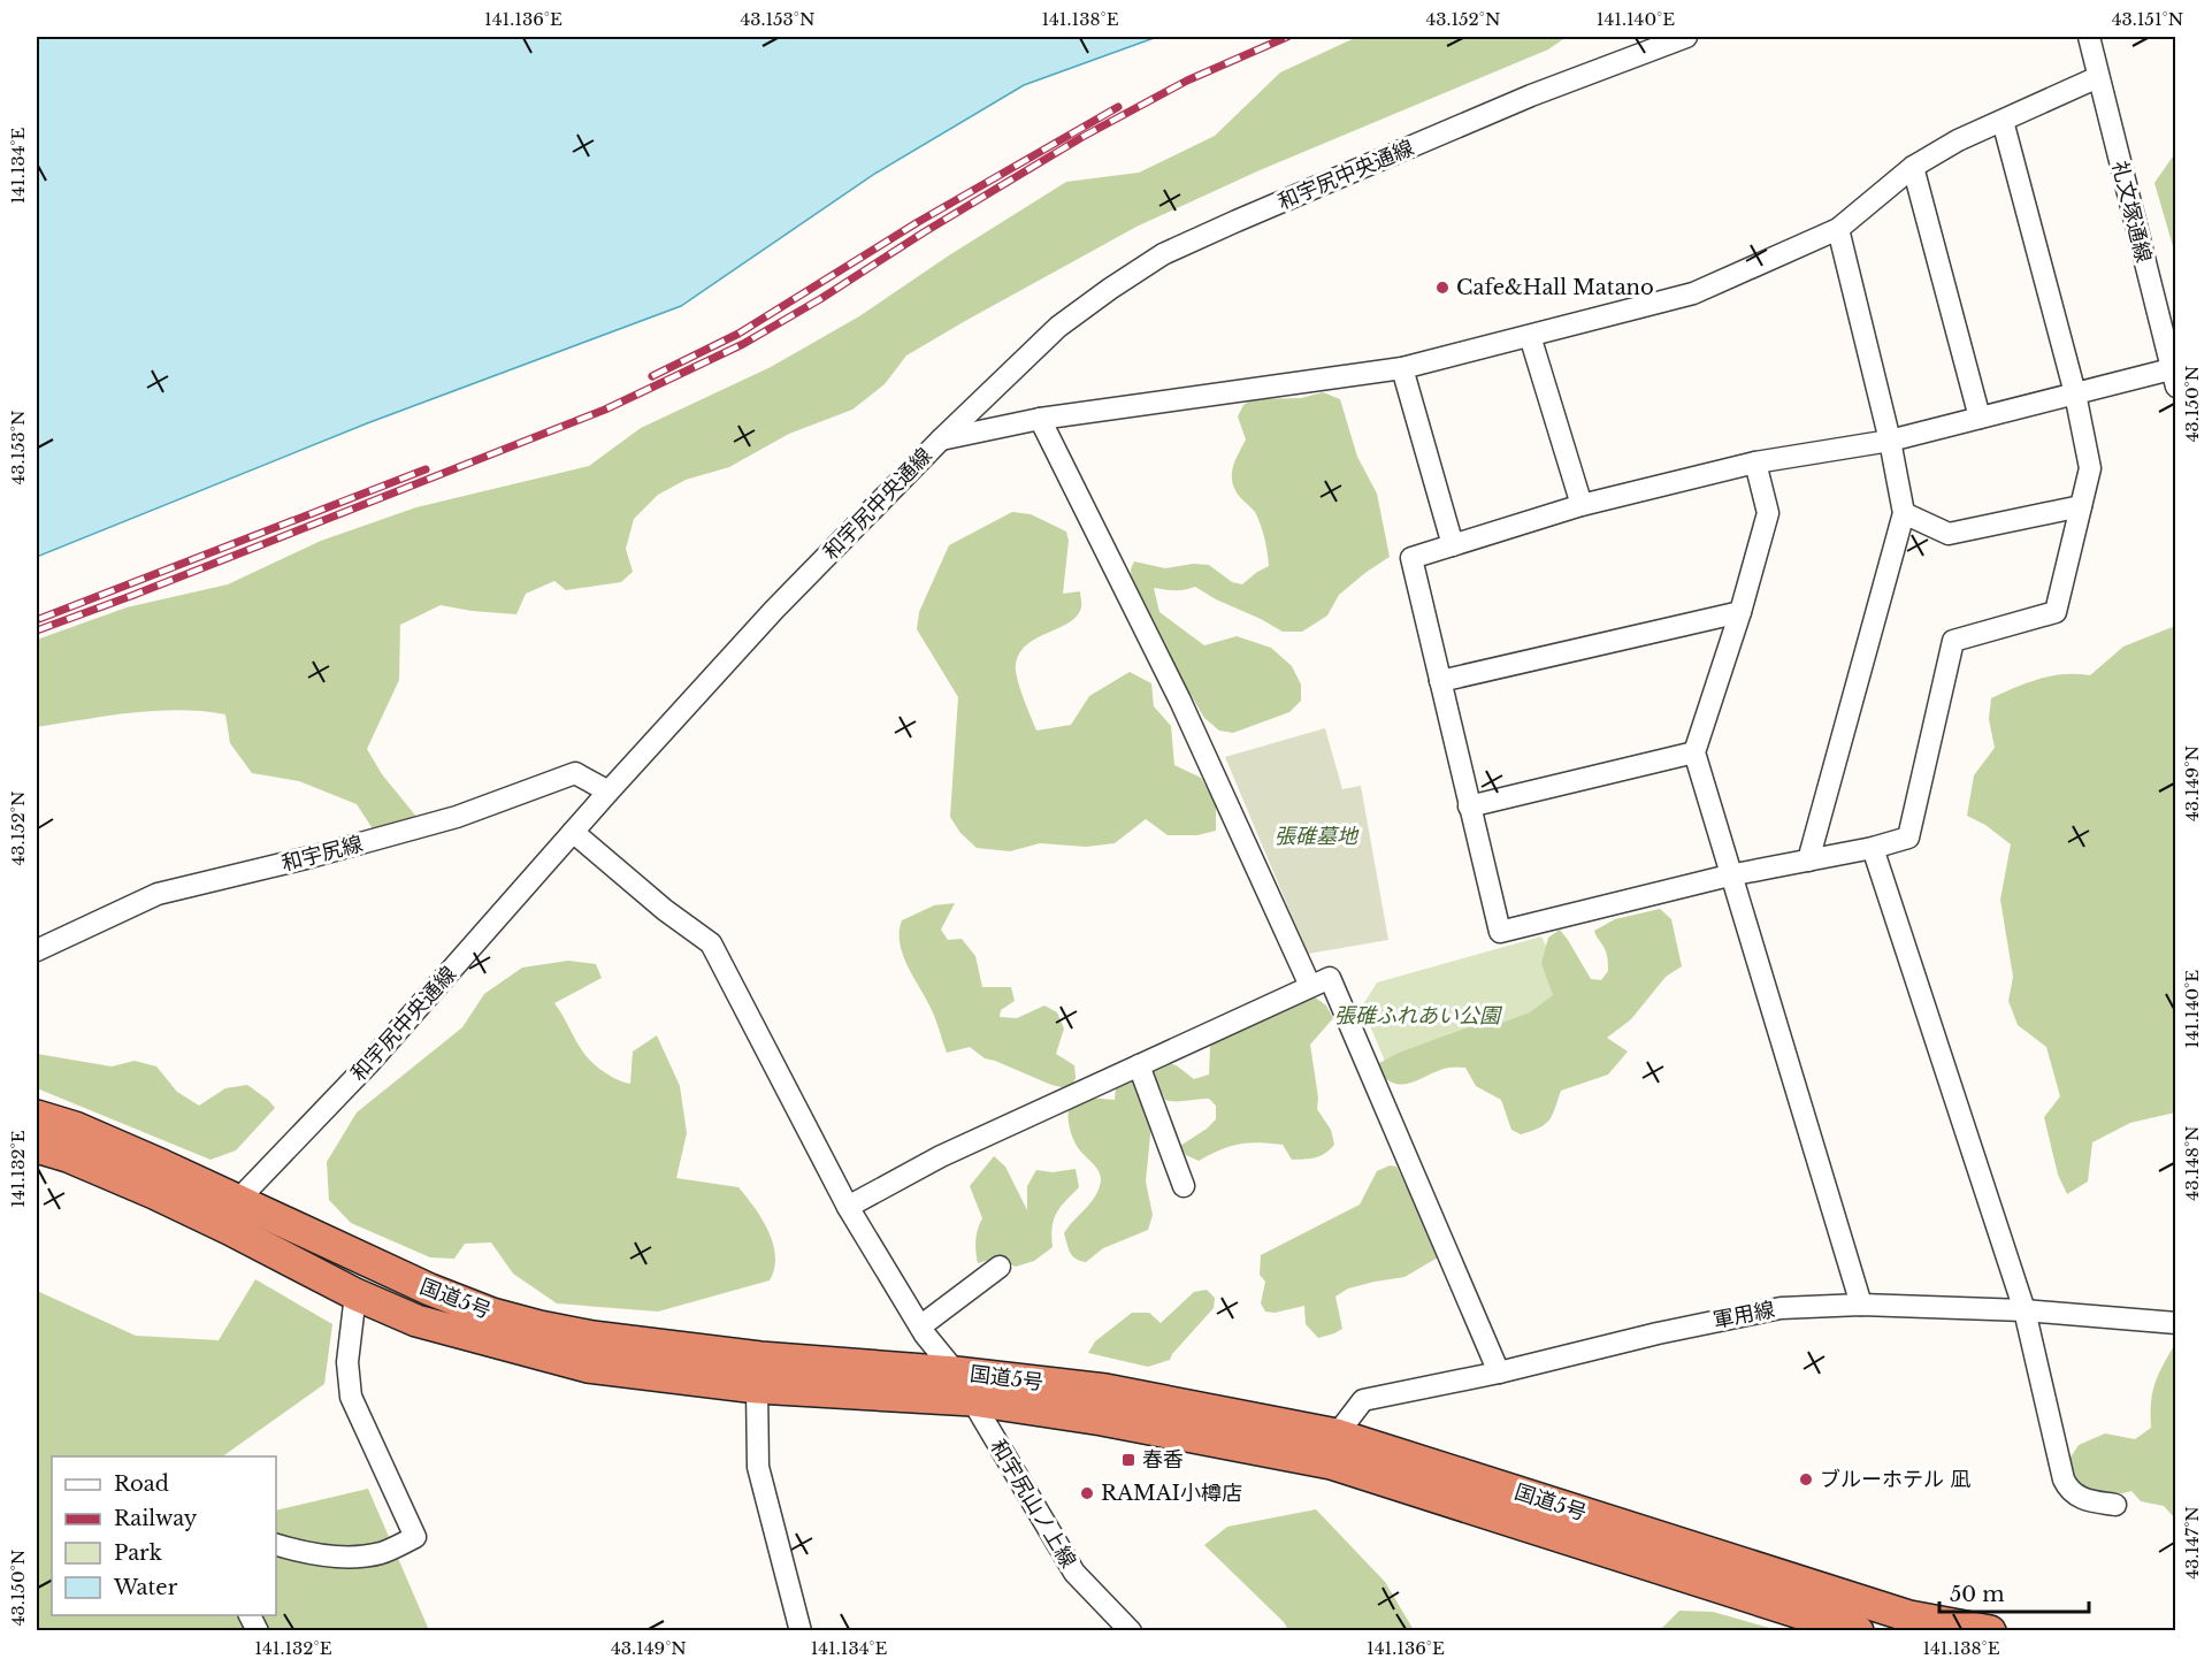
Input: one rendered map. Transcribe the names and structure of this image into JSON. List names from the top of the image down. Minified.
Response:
{"streets":{"highway":["国道5号"],"street":["和宇尻中央通線","礼文塚通線","和宇尻線","軍用線","和宇尻山ノ上線"]},"crossings":[["和宇尻中央通線","和宇尻線"],["和宇尻中央通線","国道5号"],["国道5号","軍用線"],["国道5号","和宇尻山ノ上線"]],"parks":["張碓墓地","張碓ふれあい公園"],"places":{"other":["Cafe&Hall Matano","ブルーホテル 凪","RAMAI小樽店"],"transit":["春香"]},"legend":["Road","Railway","Park","Water"],"scale_bar":"50 m","coordinates":["141.136°E","43.153°N","141.138°E","43.152°N","141.140°E","43.151°N","141.134°E","43.150°N","43.149°N","43.148°N","141.132°E","43.147°N"]}
